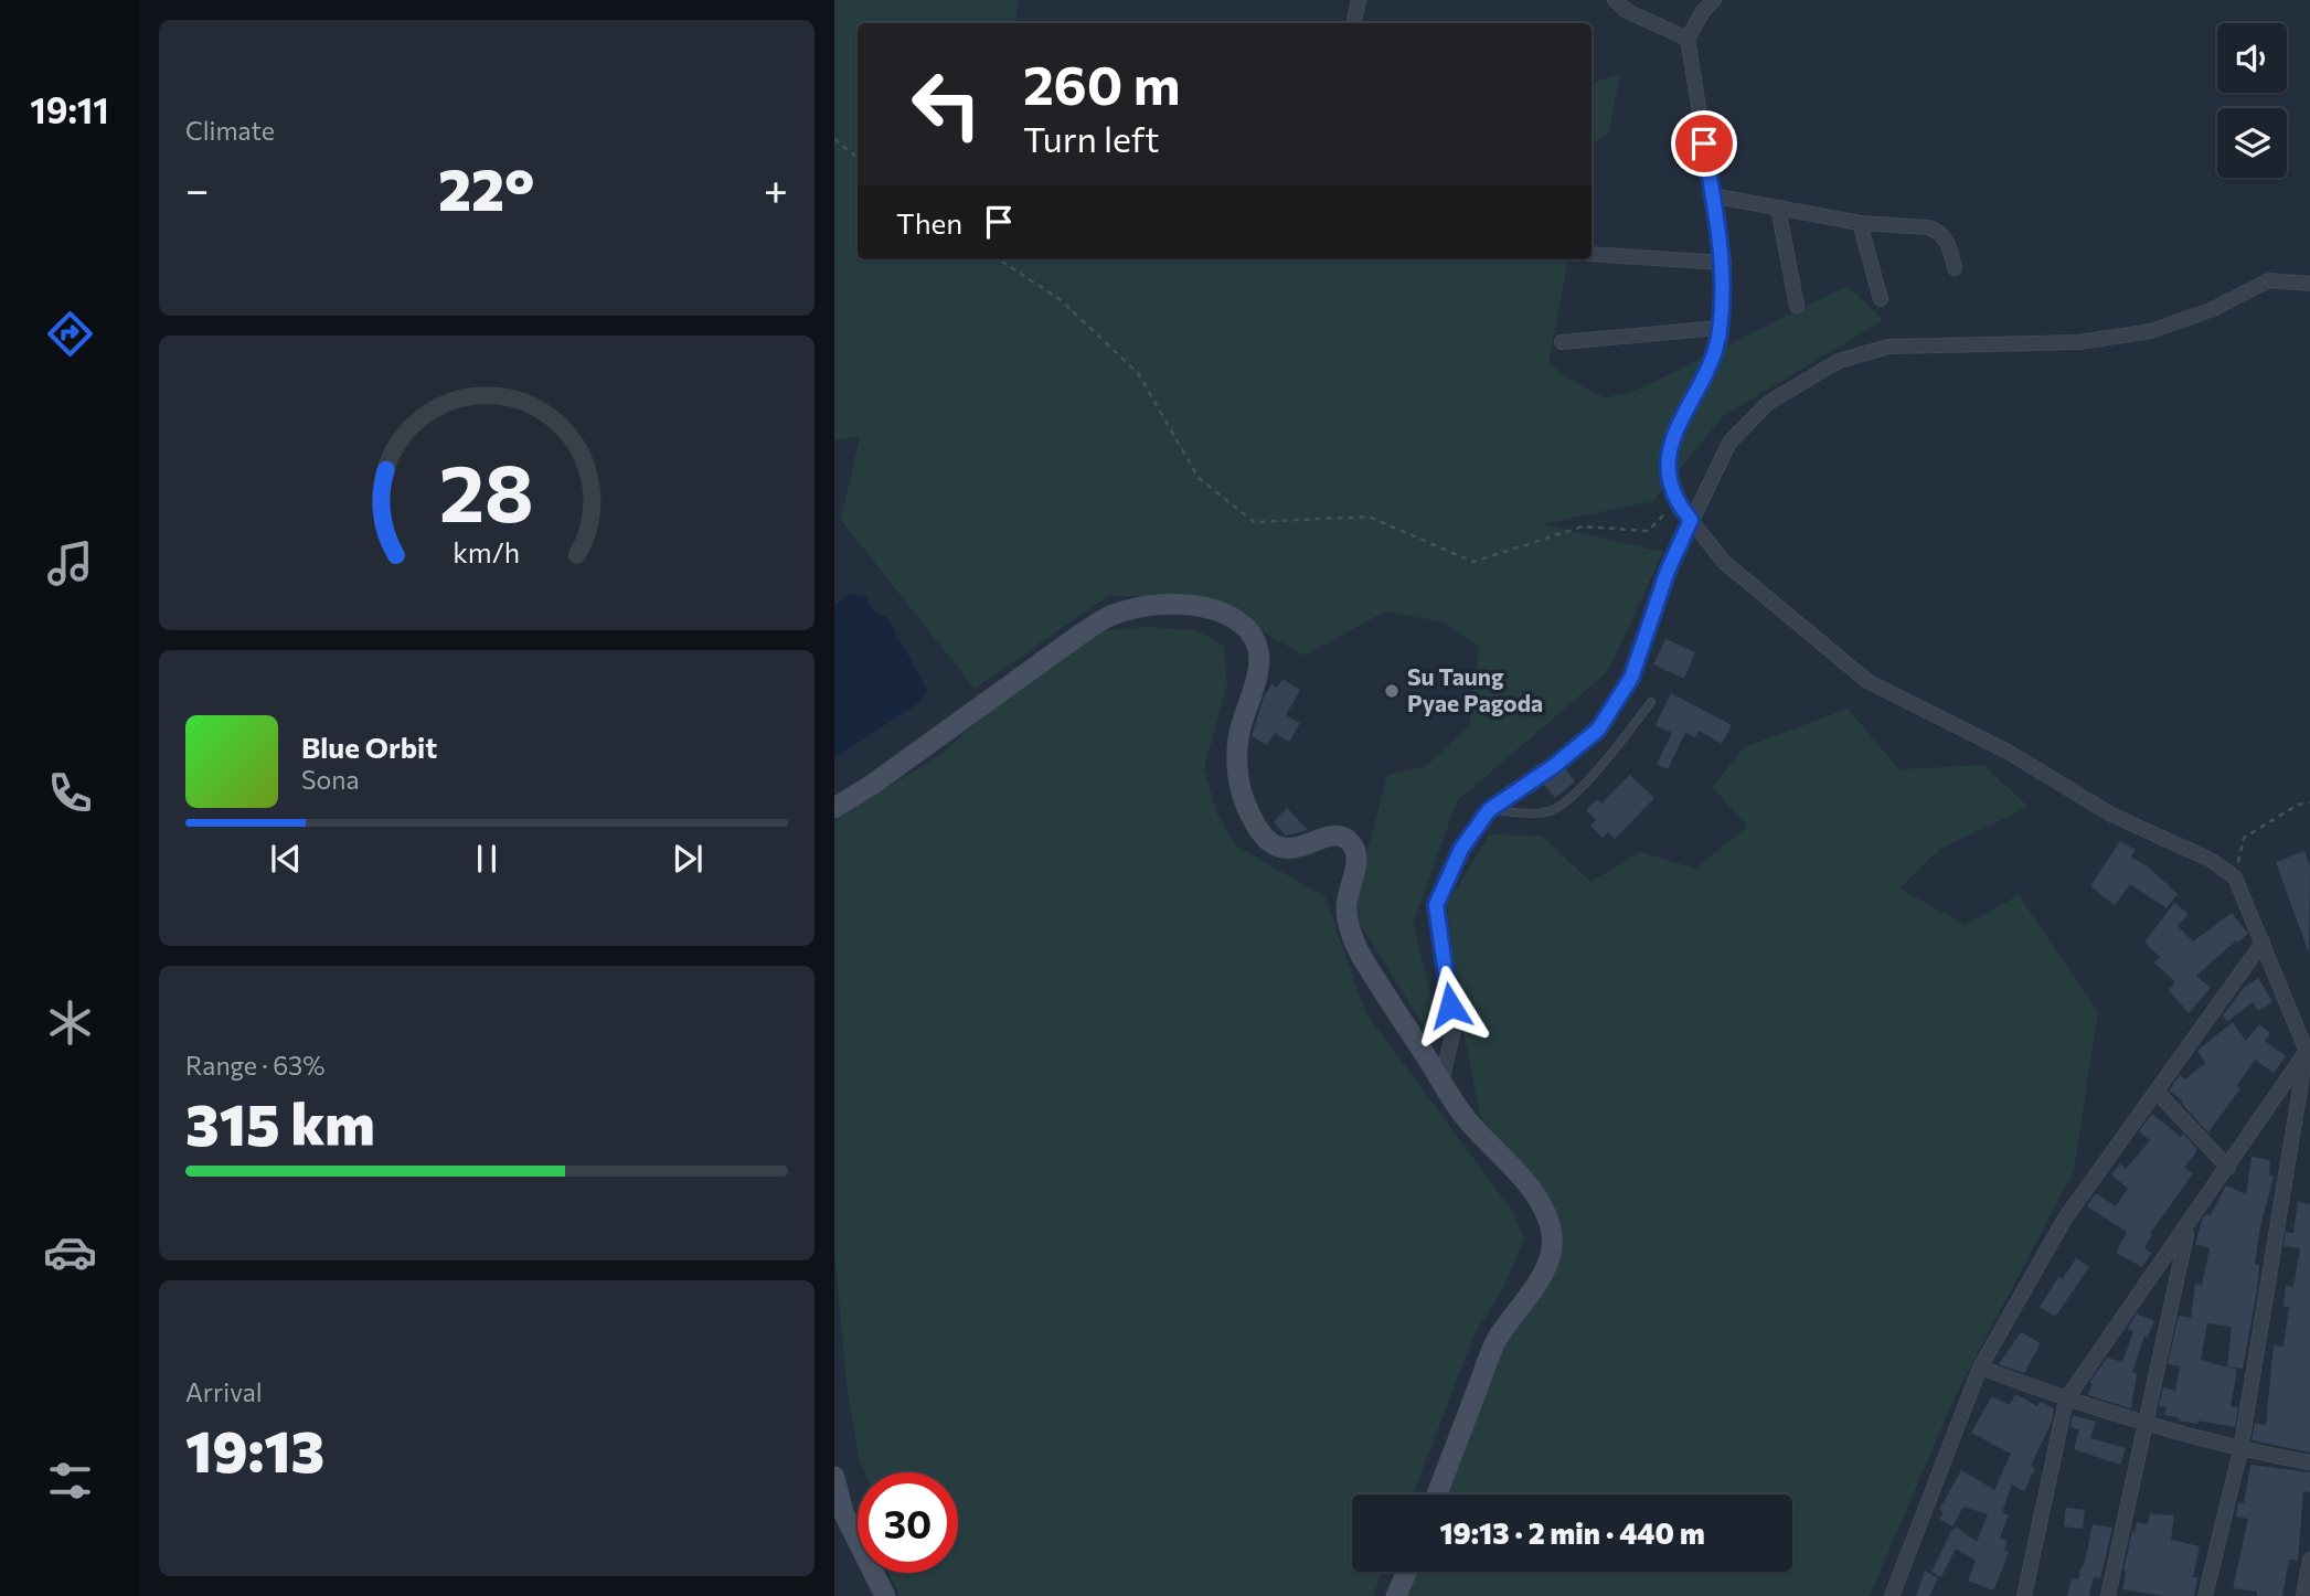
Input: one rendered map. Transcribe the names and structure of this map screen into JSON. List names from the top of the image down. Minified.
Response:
{"places":["Su Taung Pyae Pagoda"],"page":{"tabs":"19:11","tile":["Climate",["Range · 63%","315 km"],["Arrival","19:13"]],"turn":["260 m","Turn left"],"heat":["−","22°","+"],"then":"Then","song":["Blue Orbit","Sona"],"limit":"30","trip":"19:13 · 2 min · 440 m","gauge":["28","km/h"]}}
